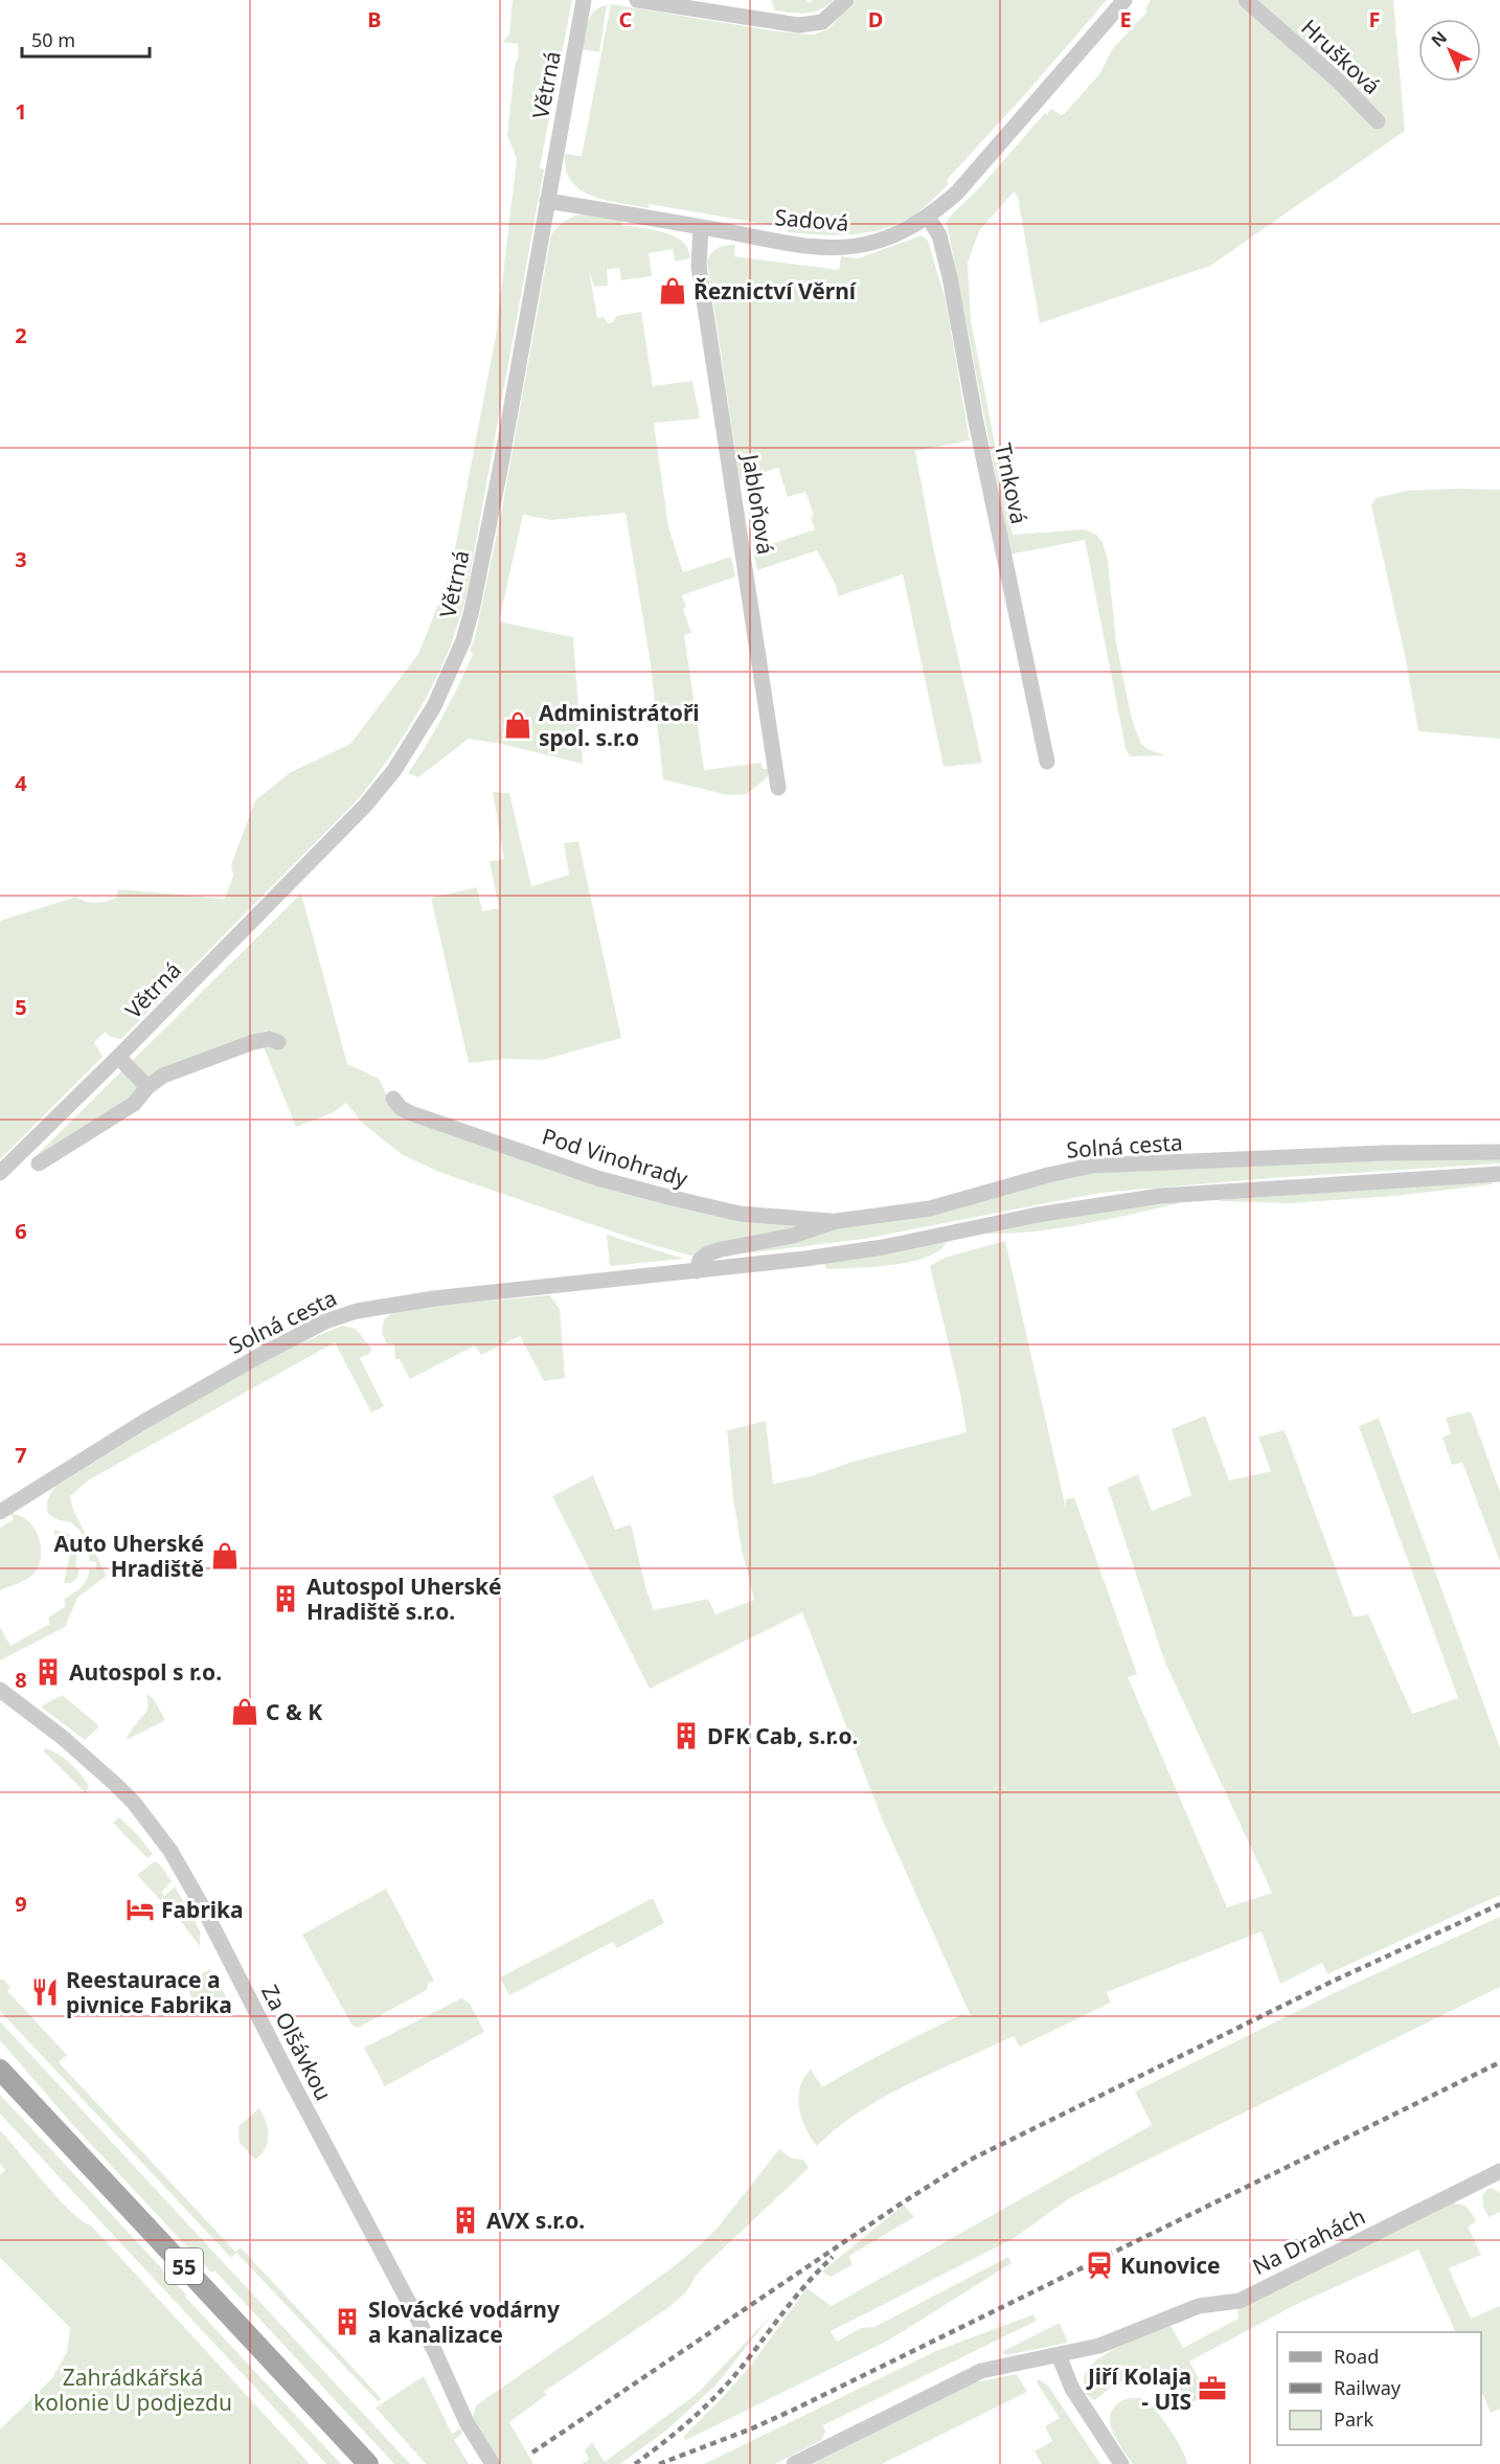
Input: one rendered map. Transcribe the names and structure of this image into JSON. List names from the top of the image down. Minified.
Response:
{"streets":{"main road":["55"],"street":["Hrušková","Větrná","Sadová","Trnková","Jabloňová","Solná cesta","Pod Vinohrady","Za Olšávkou","Na Drahách"]},"crossings":[["Větrná","Sadová"],["Sadová","Trnková"],["Sadová","Jabloňová"],["Solná cesta","Pod Vinohrady"]],"parks":["Zahrádkářská kolonie U podjezdu"],"places":{"shop":["Řeznictví Věrní","Administrátoři spol. s.r.o","Auto Uherské Hradiště","C & K"],"building":["Autospol Uherské Hradiště s.r.o.","Autospol s r.o.","DFK Cab, s.r.o.","AVX s.r.o.","Slovácké vodárny a kanalizace"],"hotel":["Fabrika"],"restaurant":["Reestaurace a pivnice Fabrika"],"station":["Kunovice"],"office":["Jiří Kolaja - UIS"]},"legend":["Road","Railway","Park"],"scale_bar":"50 m","north":"top left","grid":{"columns":["B","C","D","E","F"],"rows":["1","2","3","4","5","6","7","8","9"]}}
